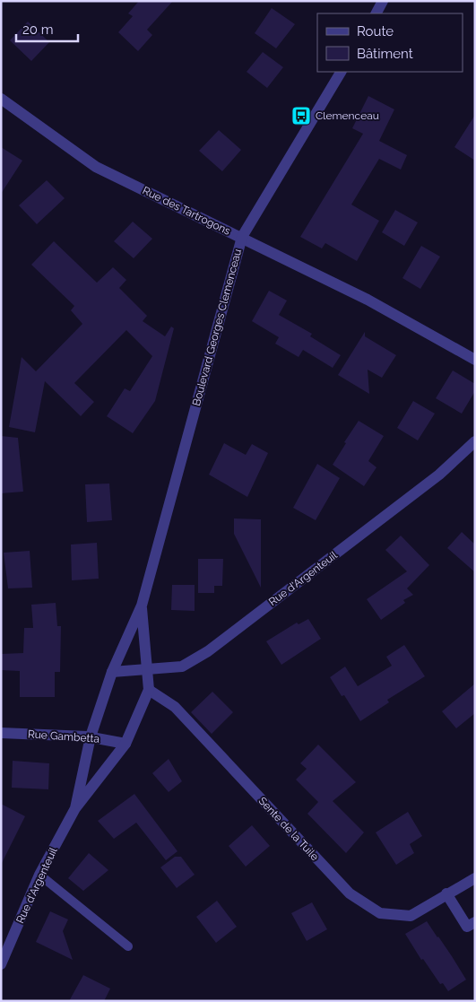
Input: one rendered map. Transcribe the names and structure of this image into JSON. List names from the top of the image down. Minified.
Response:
{"streets":{"street":["Rue des Tartrogons","Boulevard Georges Clemenceau","Rue d'Argenteuil","Rue Gambetta","Sente de la Tuile"]},"crossings":[["Rue des Tartrogons","Boulevard Georges Clemenceau"],["Boulevard Georges Clemenceau","Rue d'Argenteuil"],["Boulevard Georges Clemenceau","Rue Gambetta"],["Boulevard Georges Clemenceau","Sente de la Tuile"]],"places":{"bus stop":["Clemenceau"]},"legend":["Route","Bâtiment"],"scale_bar":"20 m"}
